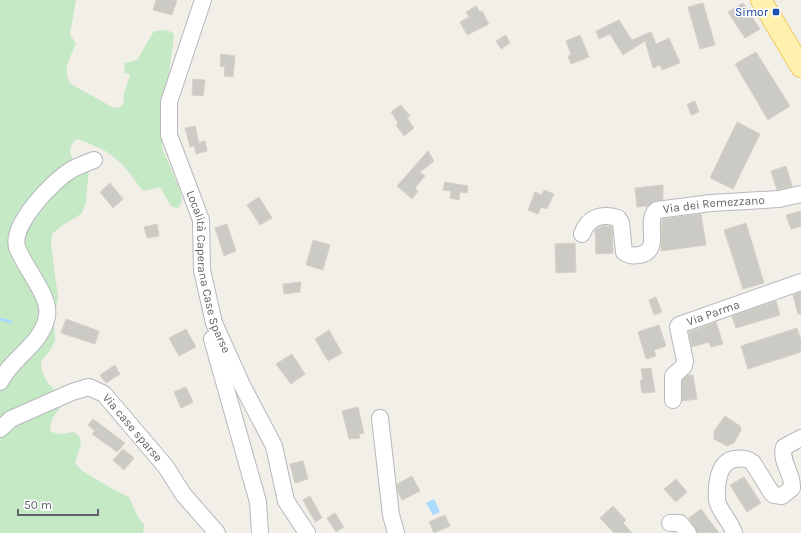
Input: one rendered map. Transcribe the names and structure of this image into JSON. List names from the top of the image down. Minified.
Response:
{"streets":{"street":["Via dei Remezzano","Località Caperana Case Sparse","Via Parma","Via case sparse"]},"places":{"transit":["Simor"]},"scale_bar":"50 m"}
